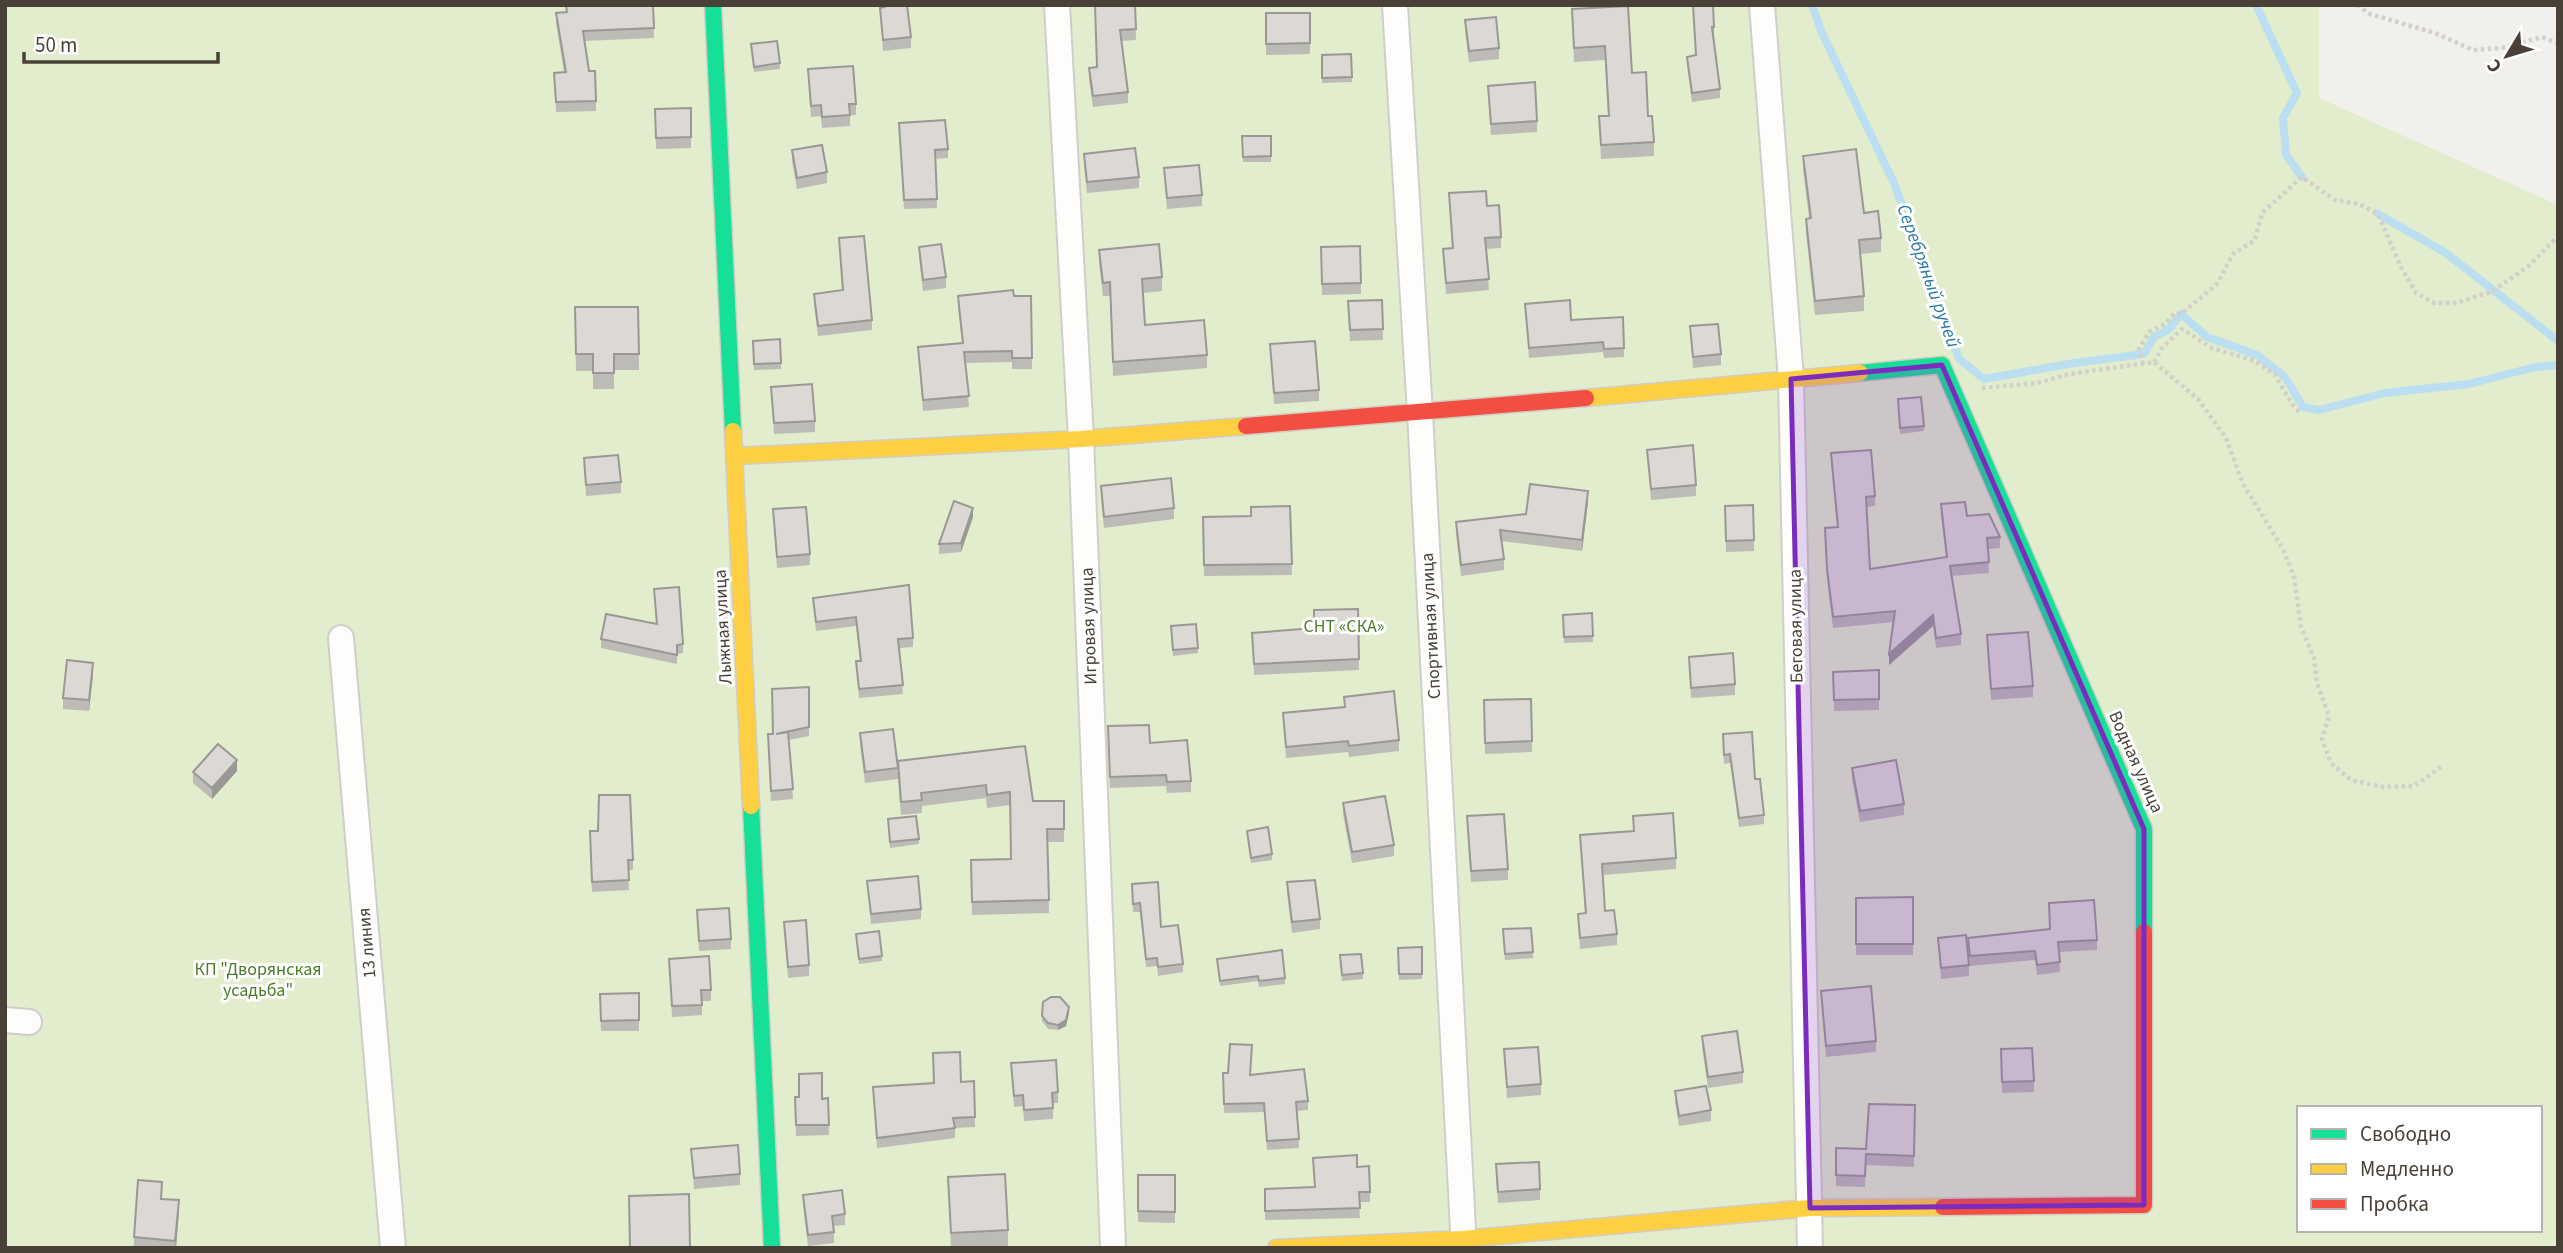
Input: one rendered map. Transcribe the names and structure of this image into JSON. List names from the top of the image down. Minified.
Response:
{"streets":{"street":["Игровая улица","Спортивная улица","Беговая улица","Лыжная улица","Водная улица","13 линия"]},"crossings":[["Беговая улица","Водная улица"]],"water":["Серебряный ручей"],"parks":["СНТ «СКА»","КП \"Дворянская усадьба\""],"legend":["Свободно","Медленно","Пробка"],"scale_bar":"50 m","north":"bottom left"}
